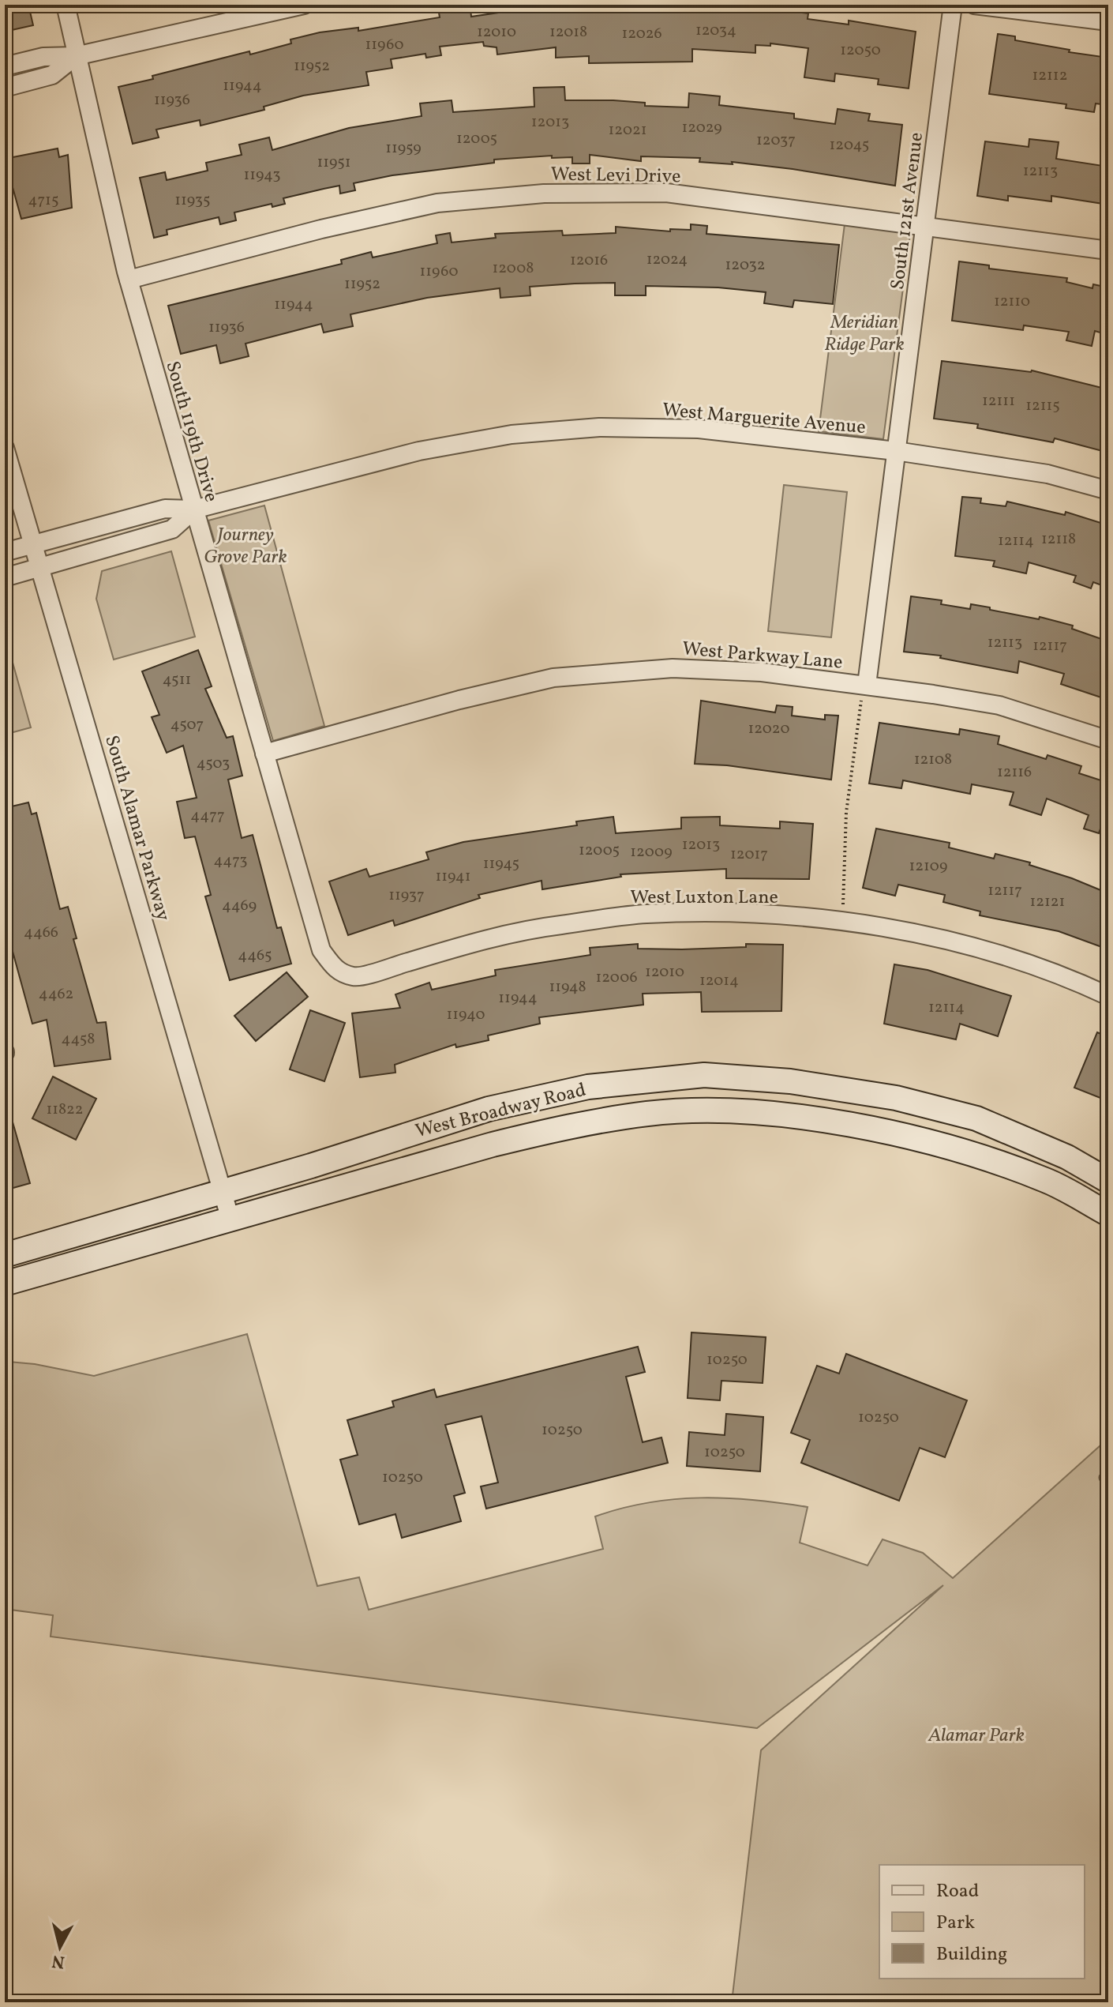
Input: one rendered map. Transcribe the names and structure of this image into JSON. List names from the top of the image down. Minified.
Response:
{"streets":{"main road":["West Broadway Road"],"street":["West Levi Drive","South 121st Avenue","West Marguerite Avenue","South 119th Drive","West Parkway Lane","South Alamar Parkway","West Luxton Lane"]},"crossings":[["West Levi Drive","South 121st Avenue"],["West Levi Drive","South 119th Drive"],["South 121st Avenue","West Marguerite Avenue"],["South 121st Avenue","West Parkway Lane"],["West Marguerite Avenue","South 119th Drive"],["West Marguerite Avenue","South Alamar Parkway"],["South 119th Drive","West Parkway Lane"],["South 119th Drive","West Luxton Lane"],["South Alamar Parkway","West Broadway Road"]],"parks":["Meridian Ridge Park","Journey Grove Park","Alamar Park"],"house_numbers":["12034","12010","12018","12026","11960","12050","11952","12112","11944","11936","12013","12029","12021","12005","12037","12045","11959","11951","12113","11943","4715","11935","12024","12016","12032","12008","11960","11952","12110","11944","11936","12111","12115","12118","12114","12113","12117","4511","4507","12020","12108","4503","12116","4477","12013","12005","12009","12017","4473","11945","12109","11941","12117","11937","12121","4469","4466","4465","12010","12006","12014","11948","4462","11944","12114","11940","4458","11822","10250","10250","10250","10250","10250"],"legend":["Road","Park","Building"],"north":"bottom"}
